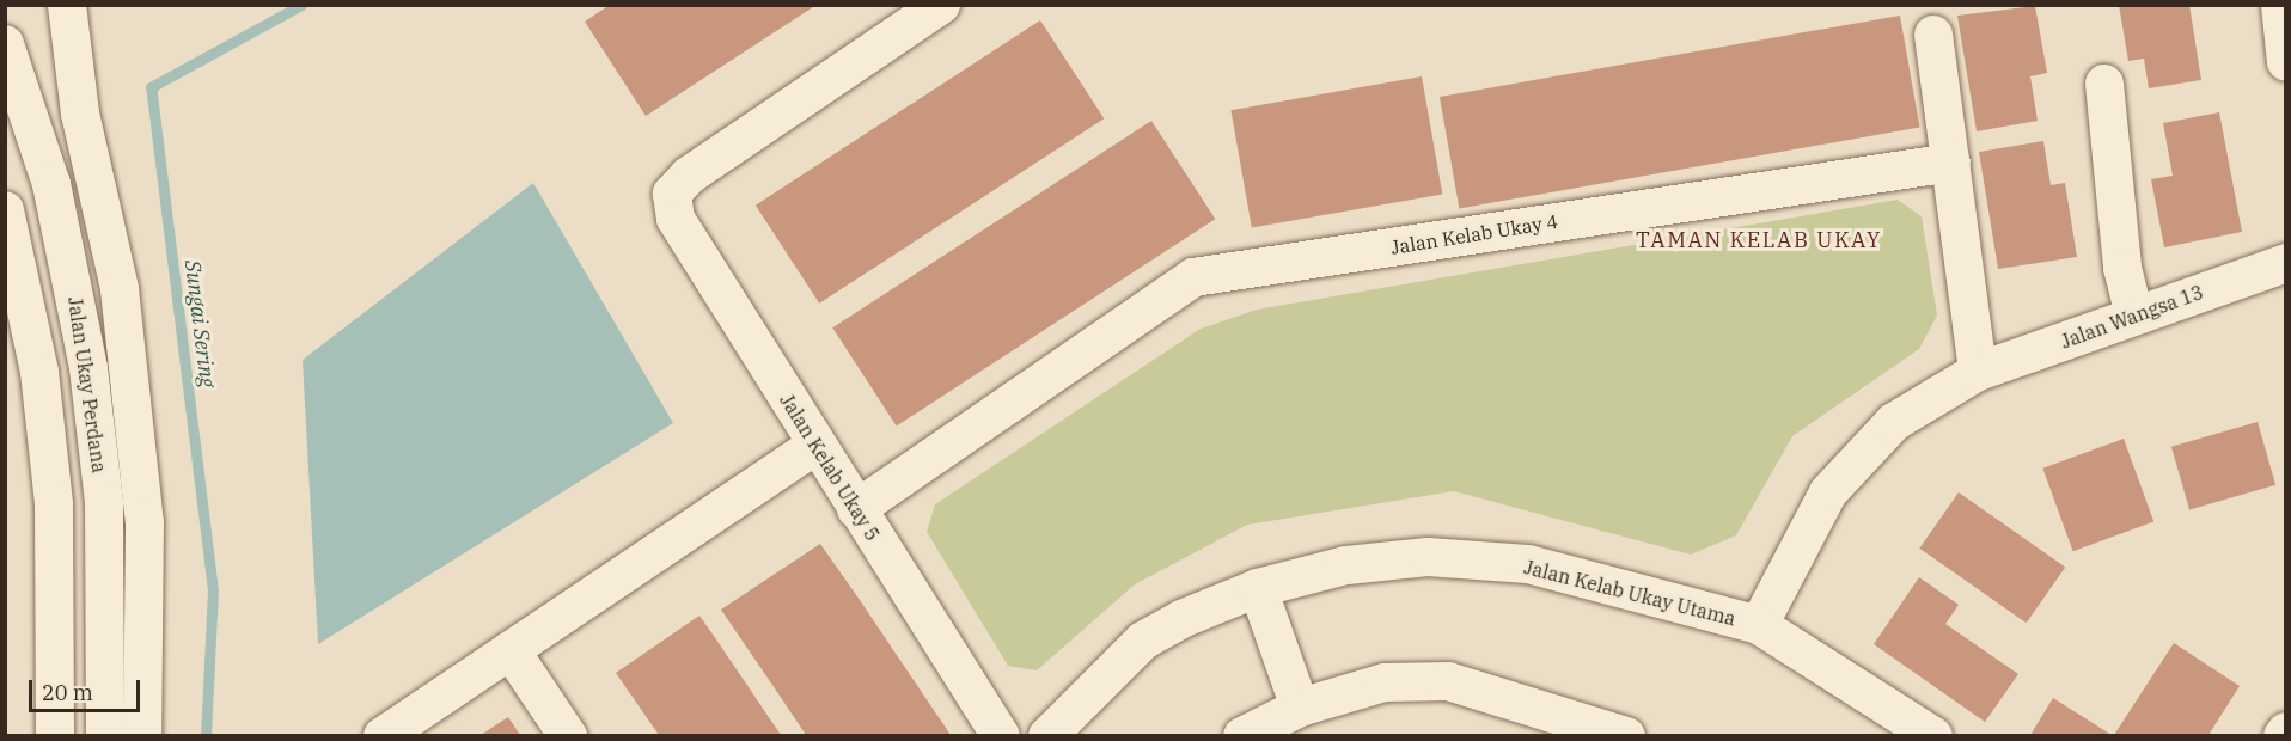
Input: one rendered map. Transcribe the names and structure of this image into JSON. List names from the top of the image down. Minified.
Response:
{"streets":{"street":["Jalan Kelab Ukay 4","Jalan Wangsa 13","Jalan Ukay Perdana","Jalan Kelab Ukay 5","Jalan Kelab Ukay Utama"]},"crossings":[["Jalan Kelab Ukay 4","Jalan Kelab Ukay 5"],["Jalan Wangsa 13","Jalan Kelab Ukay Utama"]],"districts":["TAMAN KELAB UKAY"],"water":["Sungai Sering"],"scale_bar":"20 m"}
